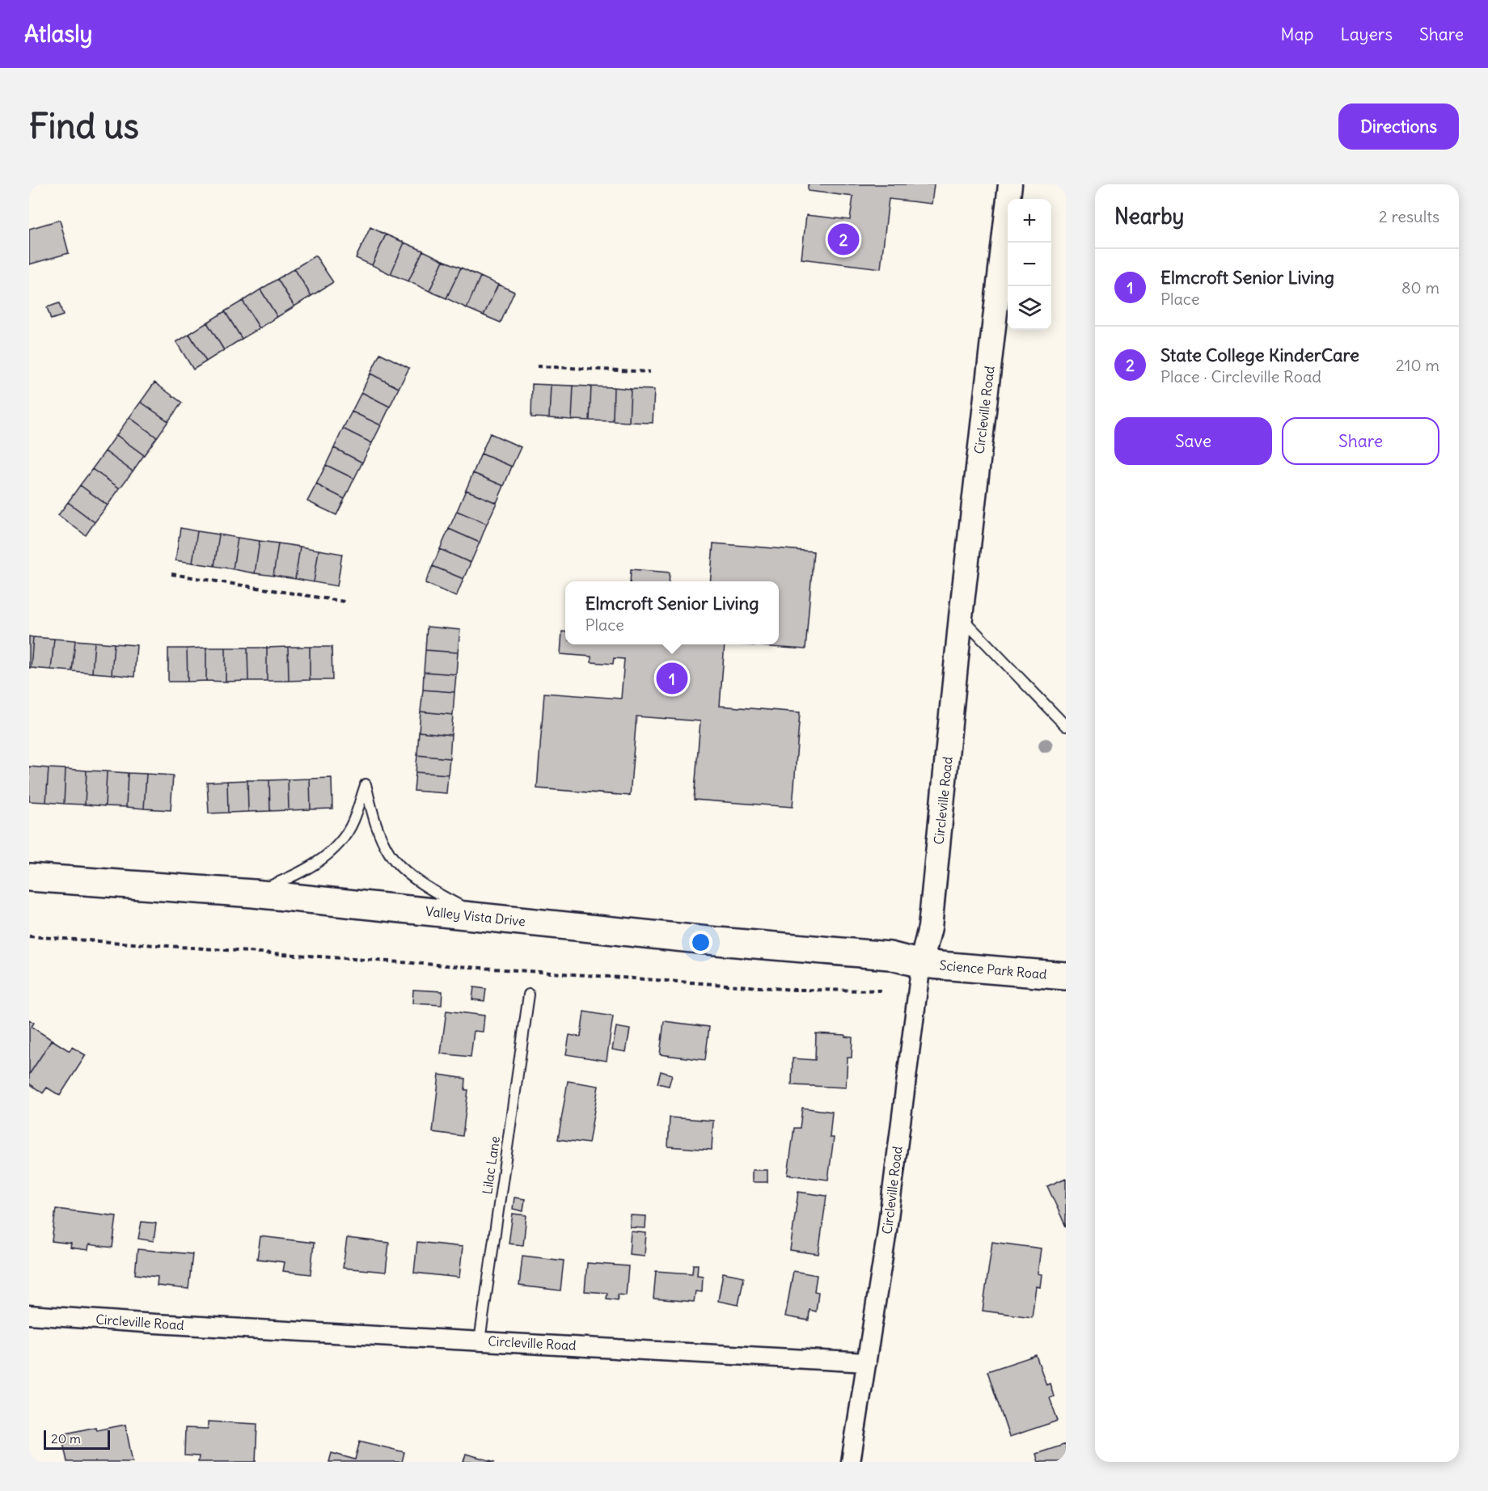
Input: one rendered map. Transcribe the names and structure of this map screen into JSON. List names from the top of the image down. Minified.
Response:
{"streets":{"main road":["Valley Vista Drive","Science Park Road"],"street":["Circleville Road"],"lane":["Lilac Lane"]},"crossings":[["Circleville Road","Valley Vista Drive"],["Circleville Road","Science Park Road"],["Circleville Road","Lilac Lane"],["Valley Vista Drive","Science Park Road"]],"scale_bar":"20 m","page":{"header":"Atlasly","nav":["Map","Layers","Share"],"buttons":["Directions",["Save","Share"]],"title":"Find us","heading":["Nearby","2 results"],"map_buttons":["+","−"],"pins":["2","1"],"list":[{"mark":"1","name":"Elmcroft Senior Living","note":"Place","value":"80 m"},{"mark":"2","name":"State College KinderCare","note":"Place · Circleville Road","value":"210 m"}],"popup":["Elmcroft Senior Living","Place"],"scale":"20 m"}}
